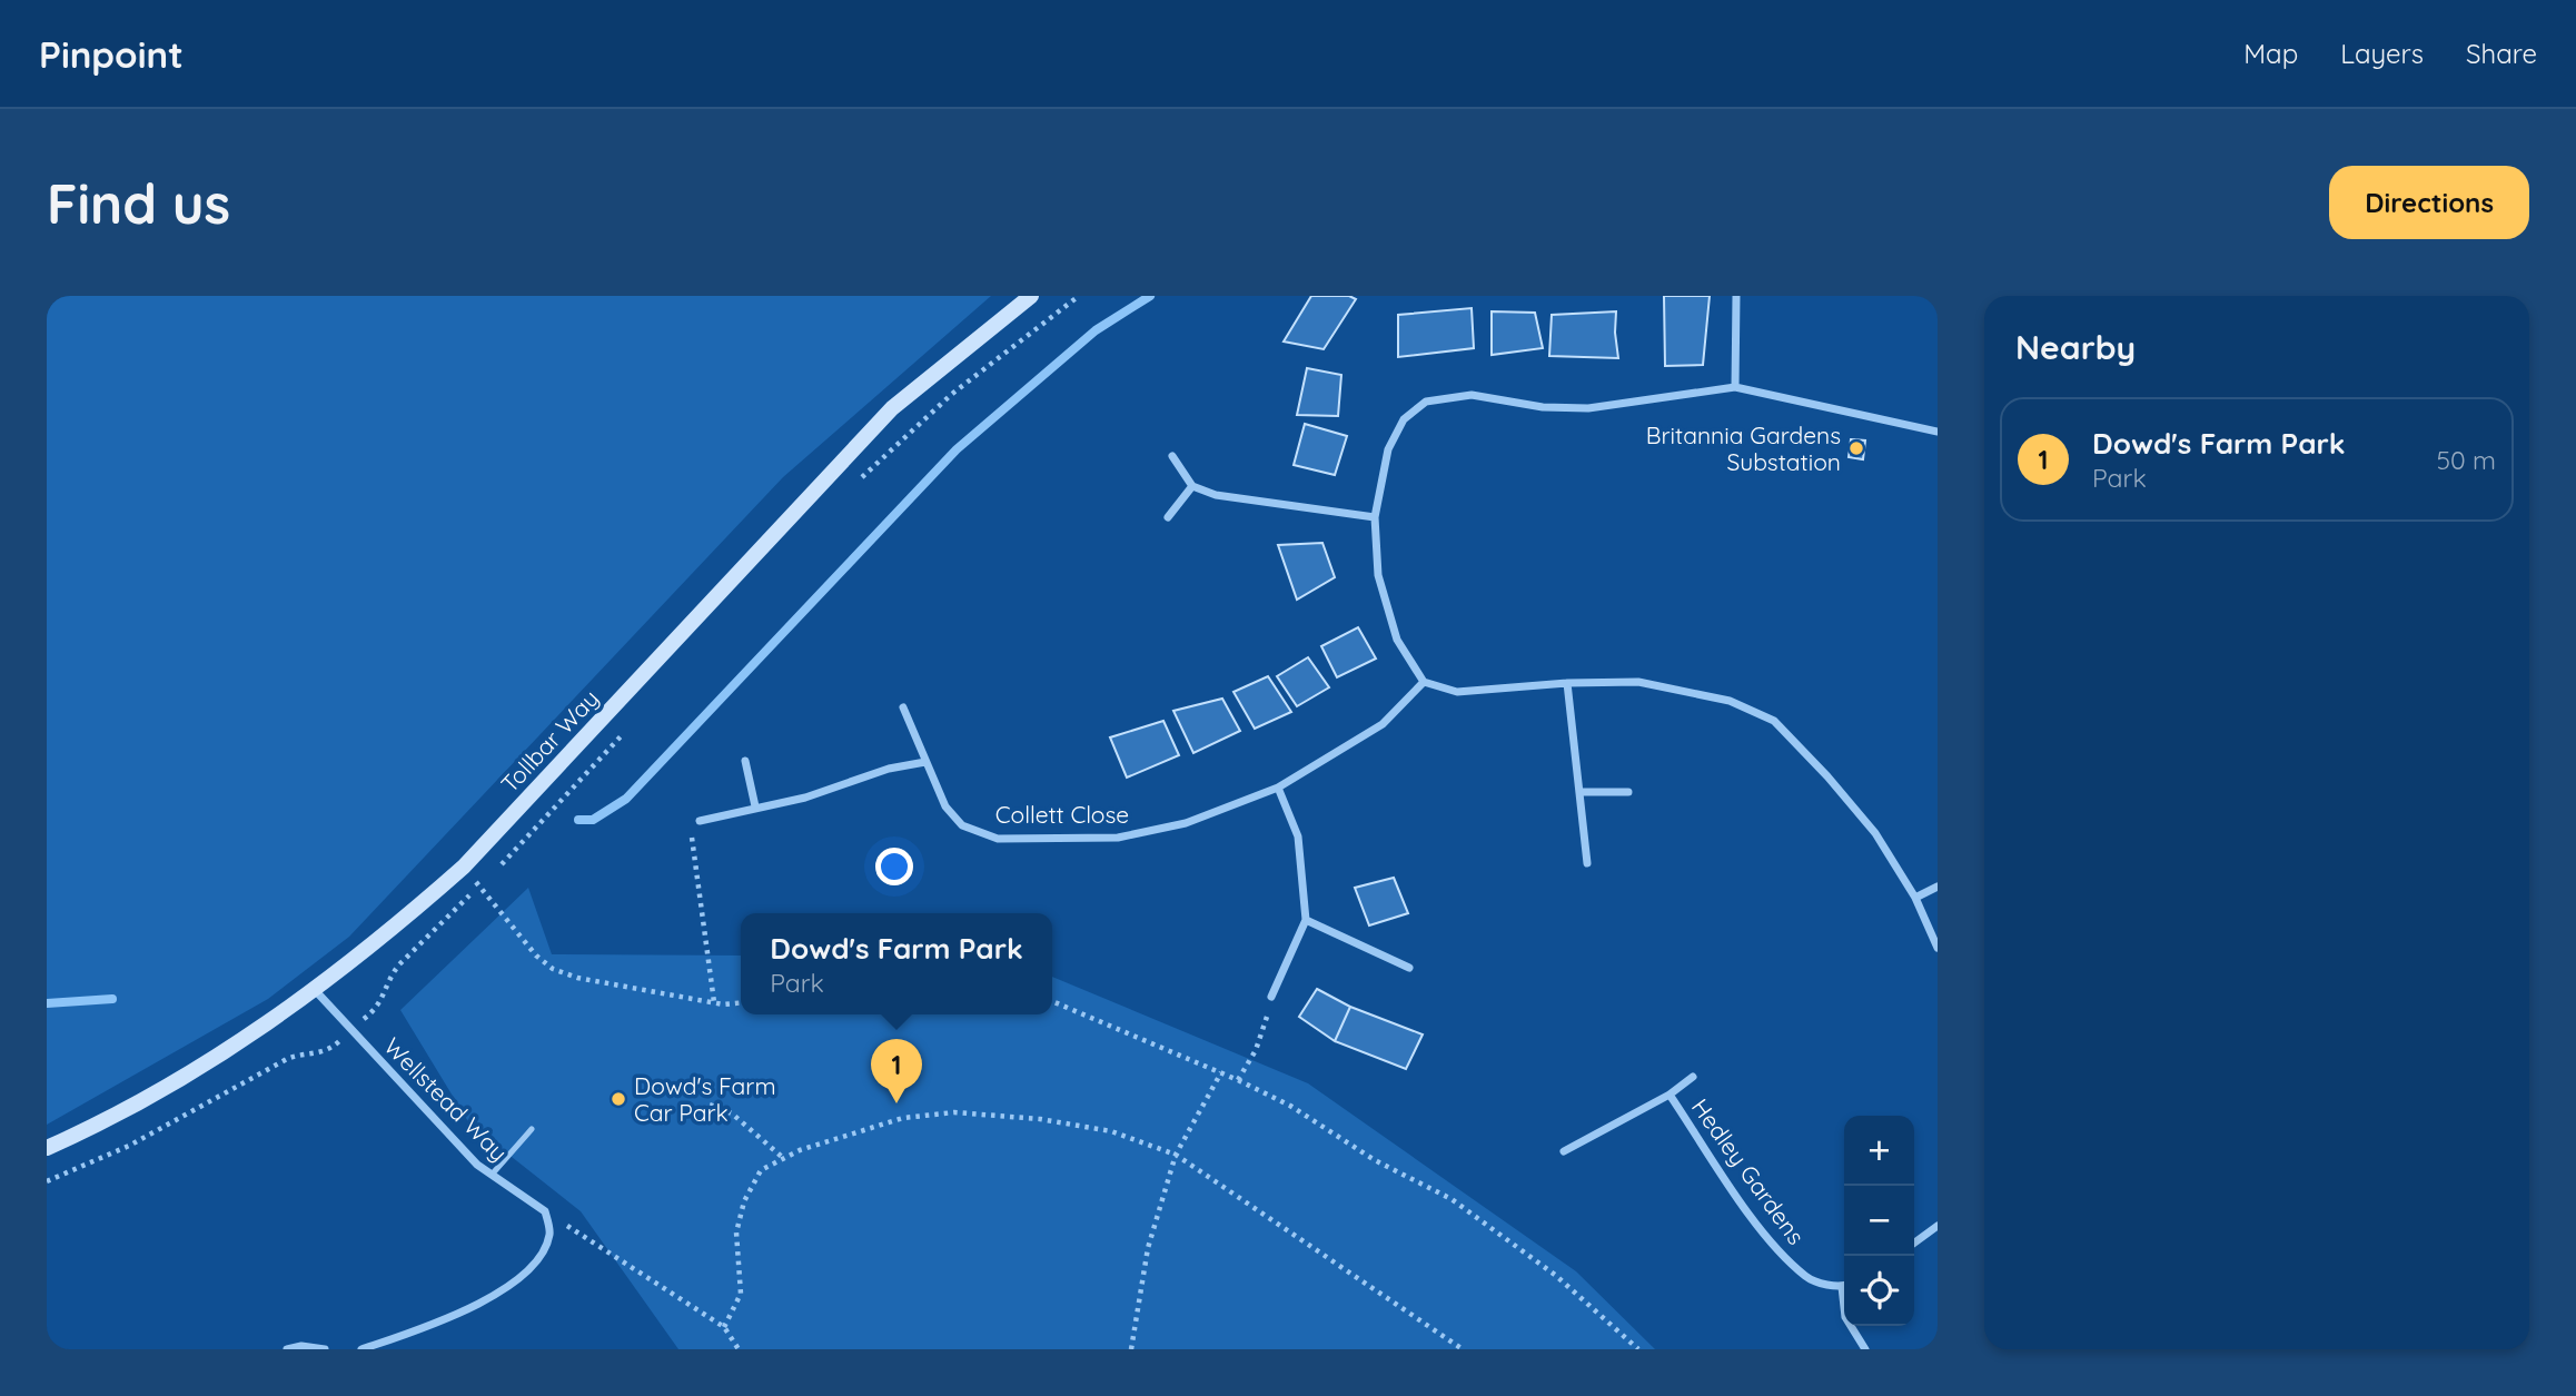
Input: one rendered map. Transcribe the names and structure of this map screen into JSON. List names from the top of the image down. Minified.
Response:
{"streets":{"main road":["Tollbar Way"],"street":["Collett Close","Wellstead Way","Hedley Gardens"]},"crossings":[["Tollbar Way","Wellstead Way"]],"places":["Britannia Gardens Substation","Dowd's Farm Car Park"],"page":{"header":"Pinpoint","nav":["Map","Layers","Share"],"buttons":"Directions","title":"Find us","heading":"Nearby","list":[{"mark":"1","name":"Dowd's Farm Park","note":"Park","value":"50 m"}],"popup":["Dowd's Farm Park","Park"],"pins":"1","map_buttons":["+","−"]}}
